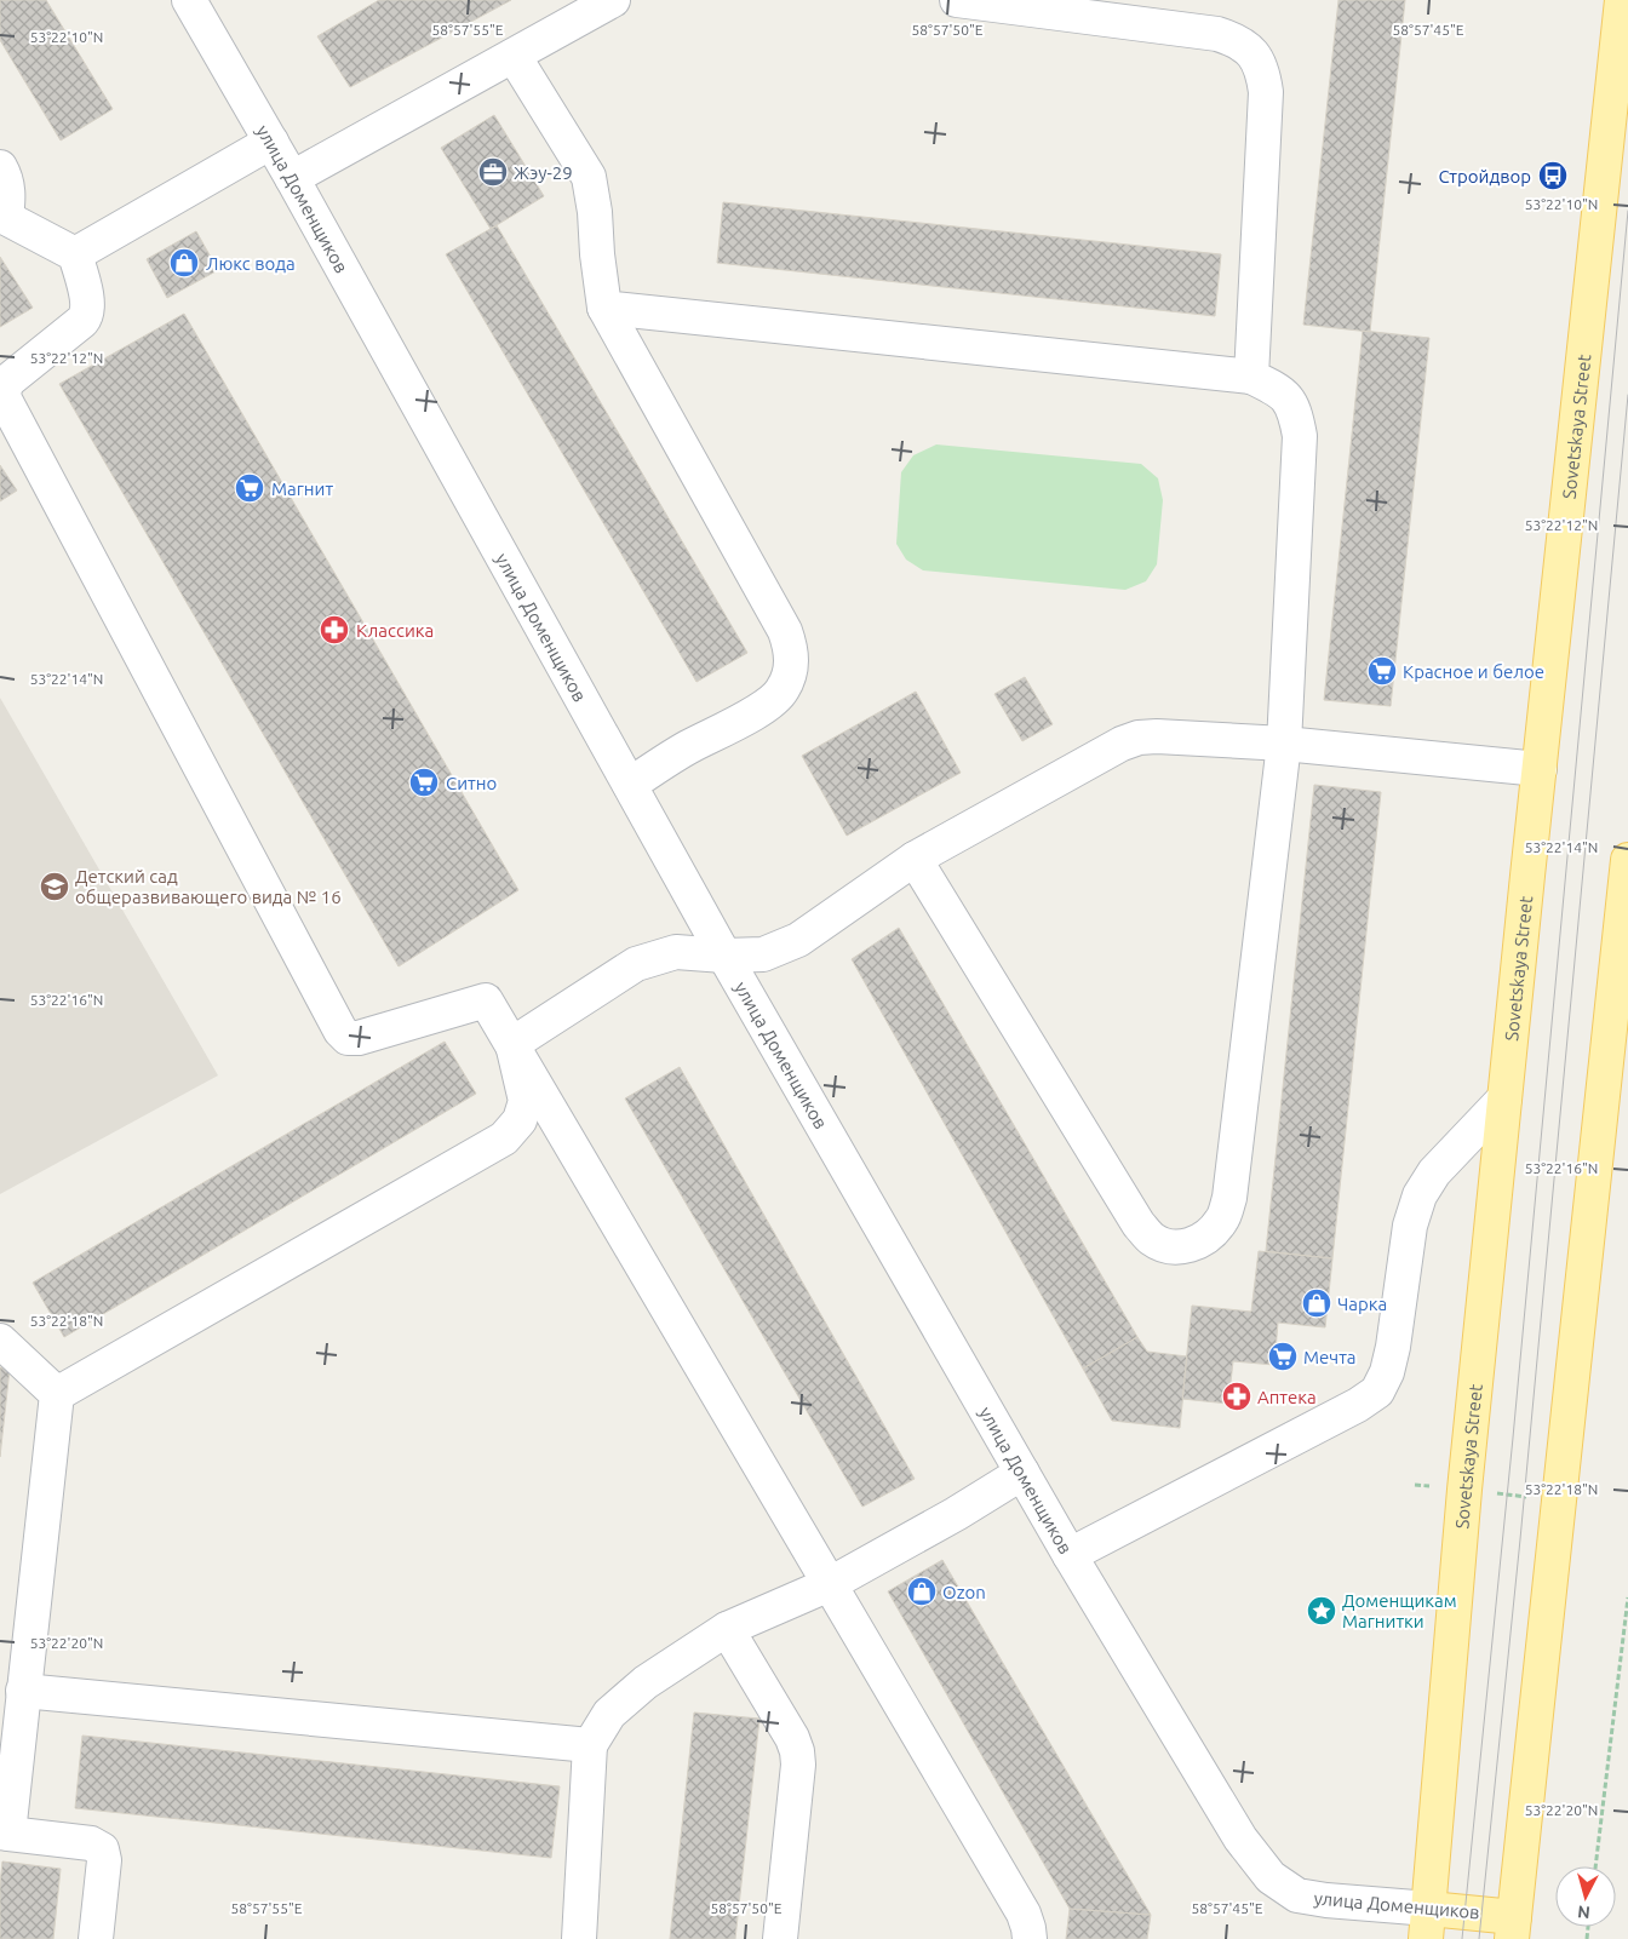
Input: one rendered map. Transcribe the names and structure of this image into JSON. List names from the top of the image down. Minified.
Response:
{"streets":{"main road":["улица Доменщиков","Sovetskaya Street"]},"crossings":[["улица Доменщиков","Sovetskaya Street"]],"places":{"office":["Жэу-29"],"bus stop":["Стройдвор"],"shop":["Люкс вода","Чарка","Ozon"],"supermarket":["Магнит","Красное и белое","Ситно","Мечта"],"pharmacy":["Классика","Аптека"],"school or university":["Детский сад общеразвивающего вида № 16"],"place":["Доменщикам Магнитки"]},"north":"bottom","coordinates":["58°57'55\"E","58°57'50\"E","58°57'45\"E","53°22'10\"N","53°22'12\"N","53°22'14\"N","53°22'16\"N","53°22'18\"N","53°22'20\"N"]}
